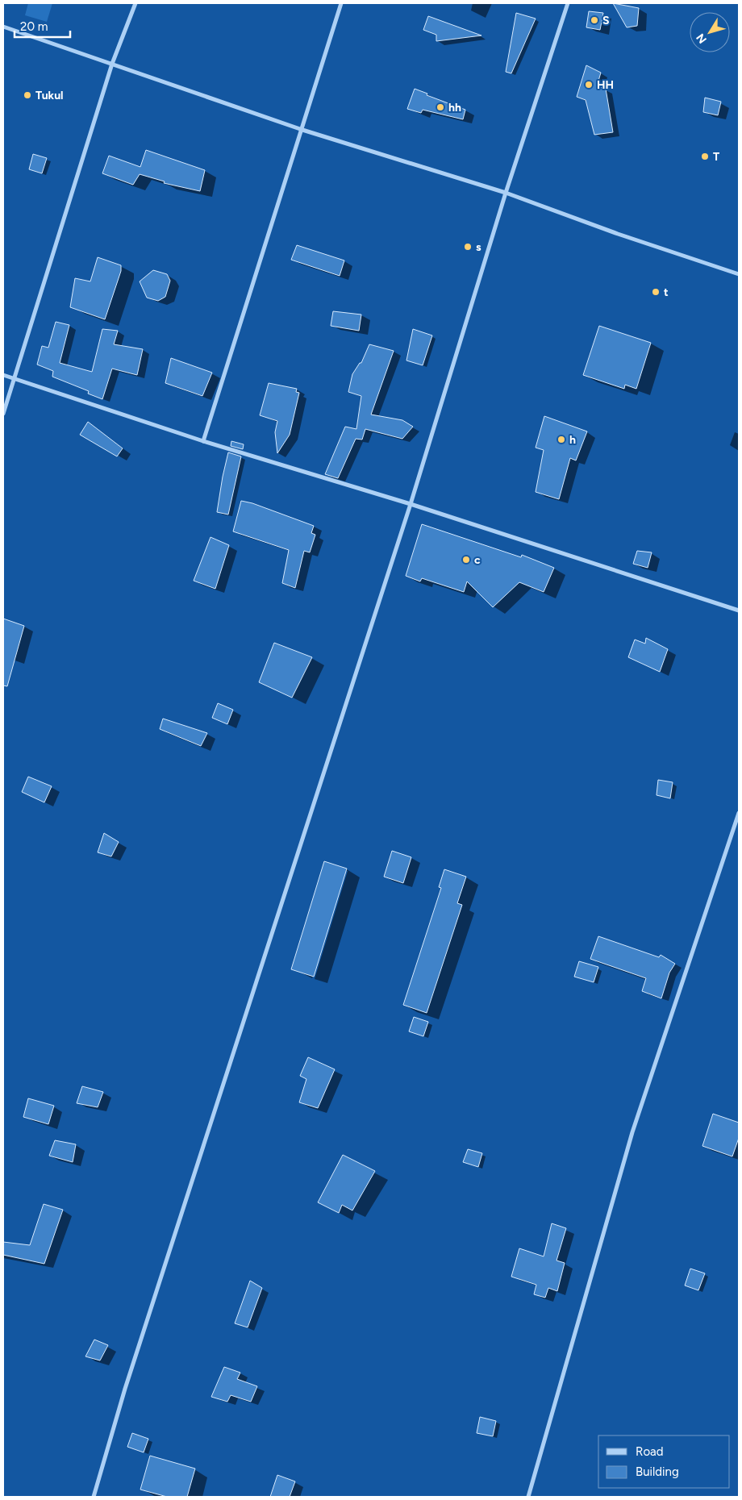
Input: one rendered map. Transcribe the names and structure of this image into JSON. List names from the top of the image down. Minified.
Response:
{"places":["S","HH","Tukul","hh","T","s","t","h","c"],"legend":["Road","Building"],"scale_bar":"20 m","north":"bottom left"}
